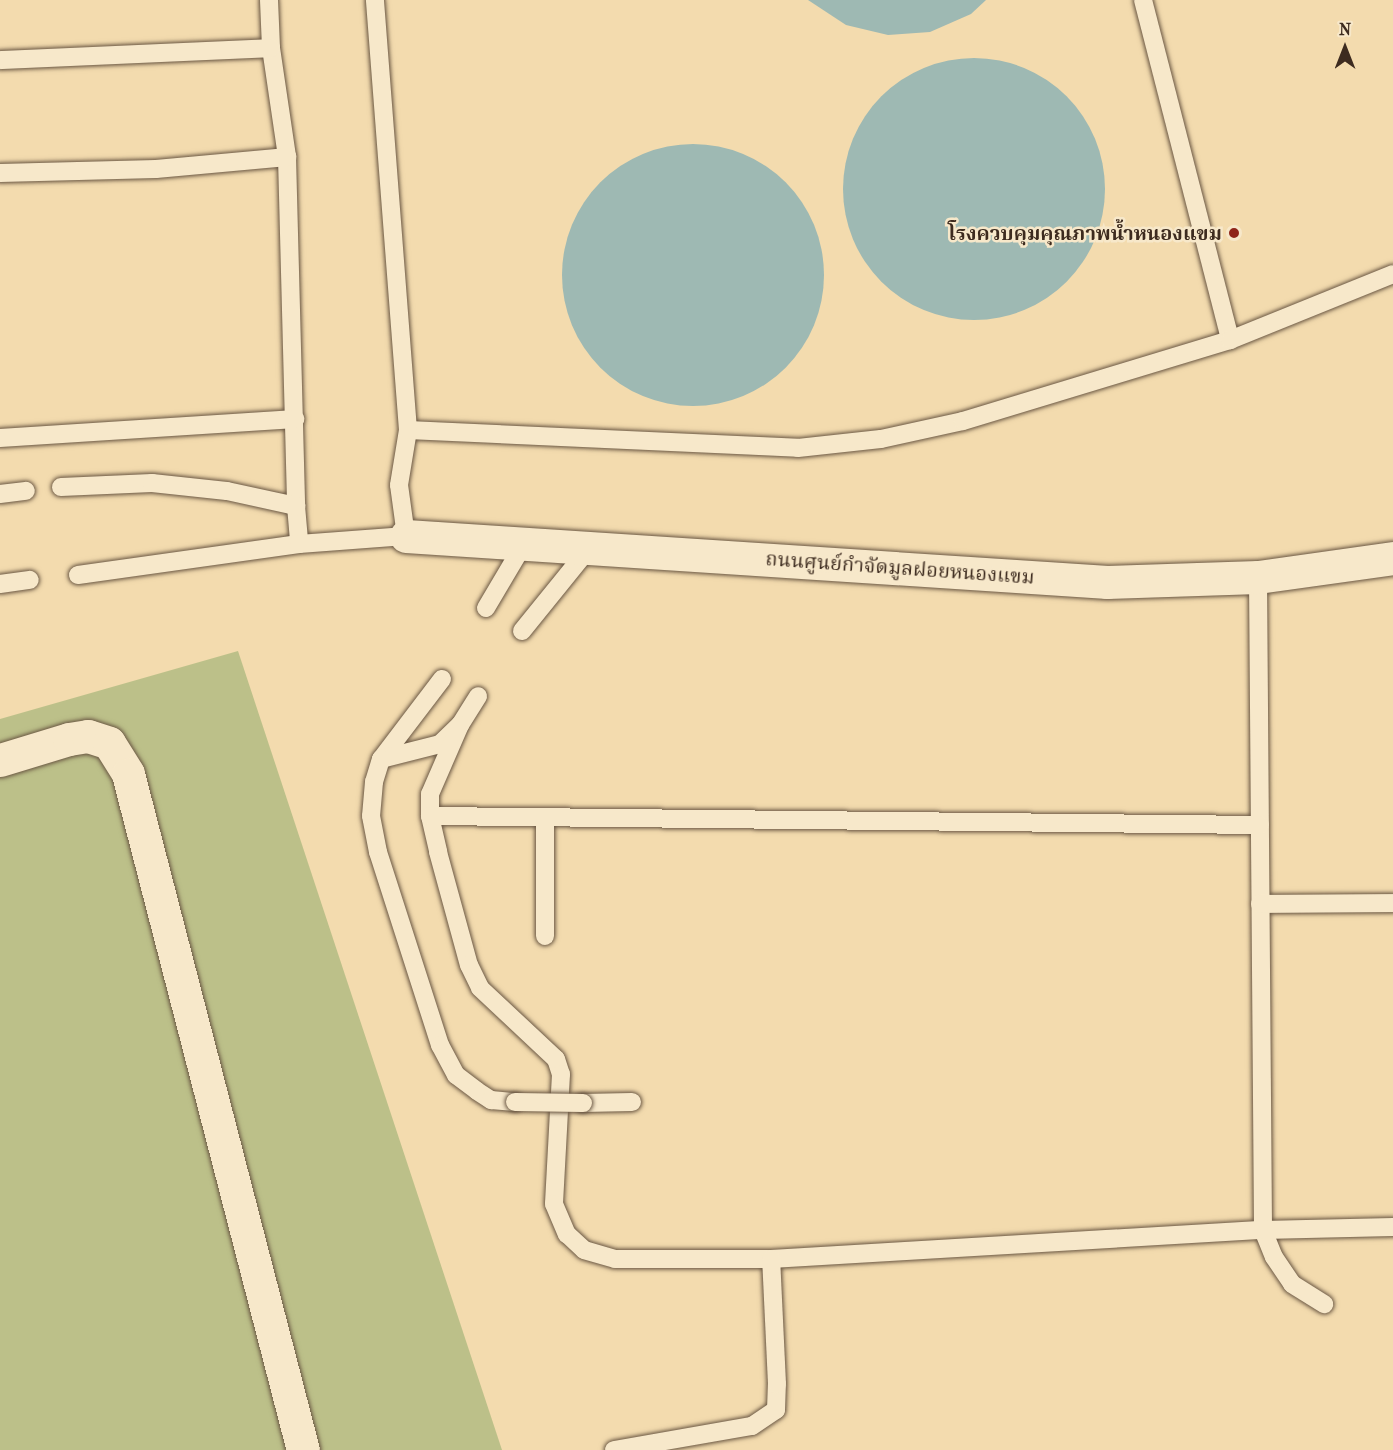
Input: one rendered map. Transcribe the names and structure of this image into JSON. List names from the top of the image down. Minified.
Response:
{"streets":{"street":["ถนนศูนย์กำจัดมูลฝอยหนองแขม"]},"places":["โรงควบคุมคุณภาพน้ำหนองแขม"],"north":"top"}
